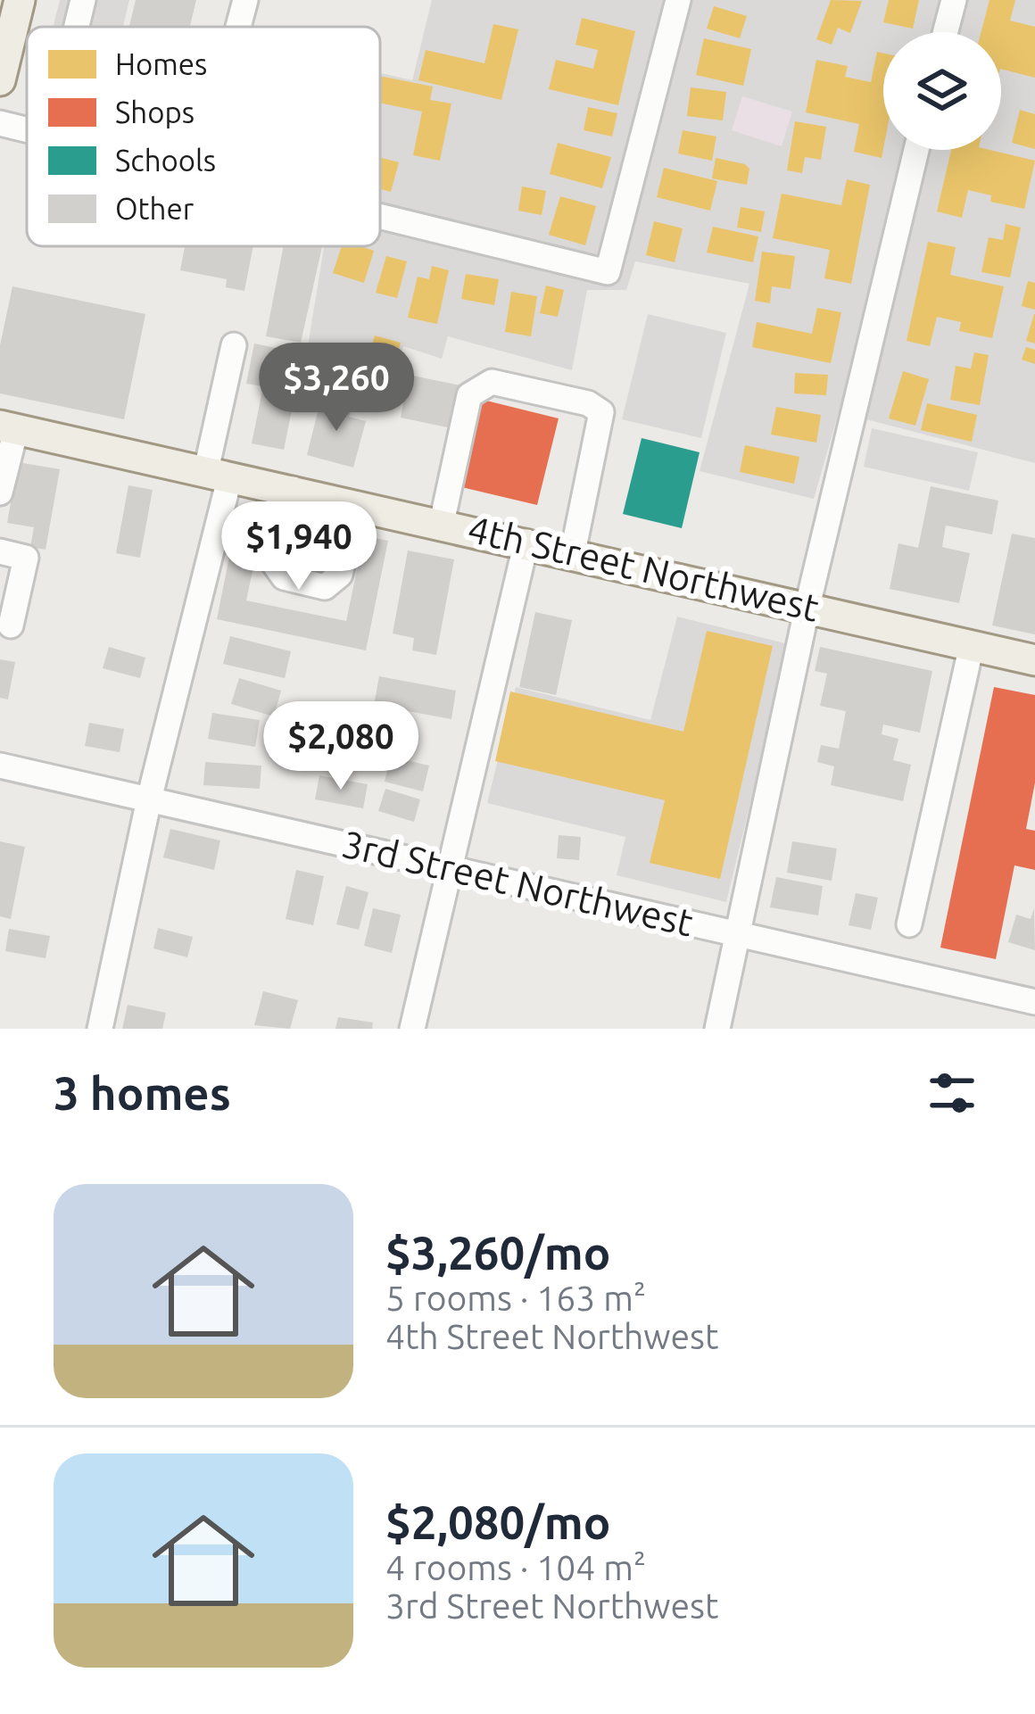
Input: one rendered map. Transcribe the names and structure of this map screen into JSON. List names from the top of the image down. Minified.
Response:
{"streets":{"main road":["4th Street Northwest"],"street":["3rd Street Northwest"]},"legend":["Homes","Shops","Schools","Other"],"page":{"price":["$3,260","$1,940","$2,080"],"heading":"3 homes","list":[{"name":"$3,260/mo","note":"5 rooms · 163 m² · 4th Street Northwest"},{"name":"$2,080/mo","note":"4 rooms · 104 m² · 3rd Street Northwest"}]}}
